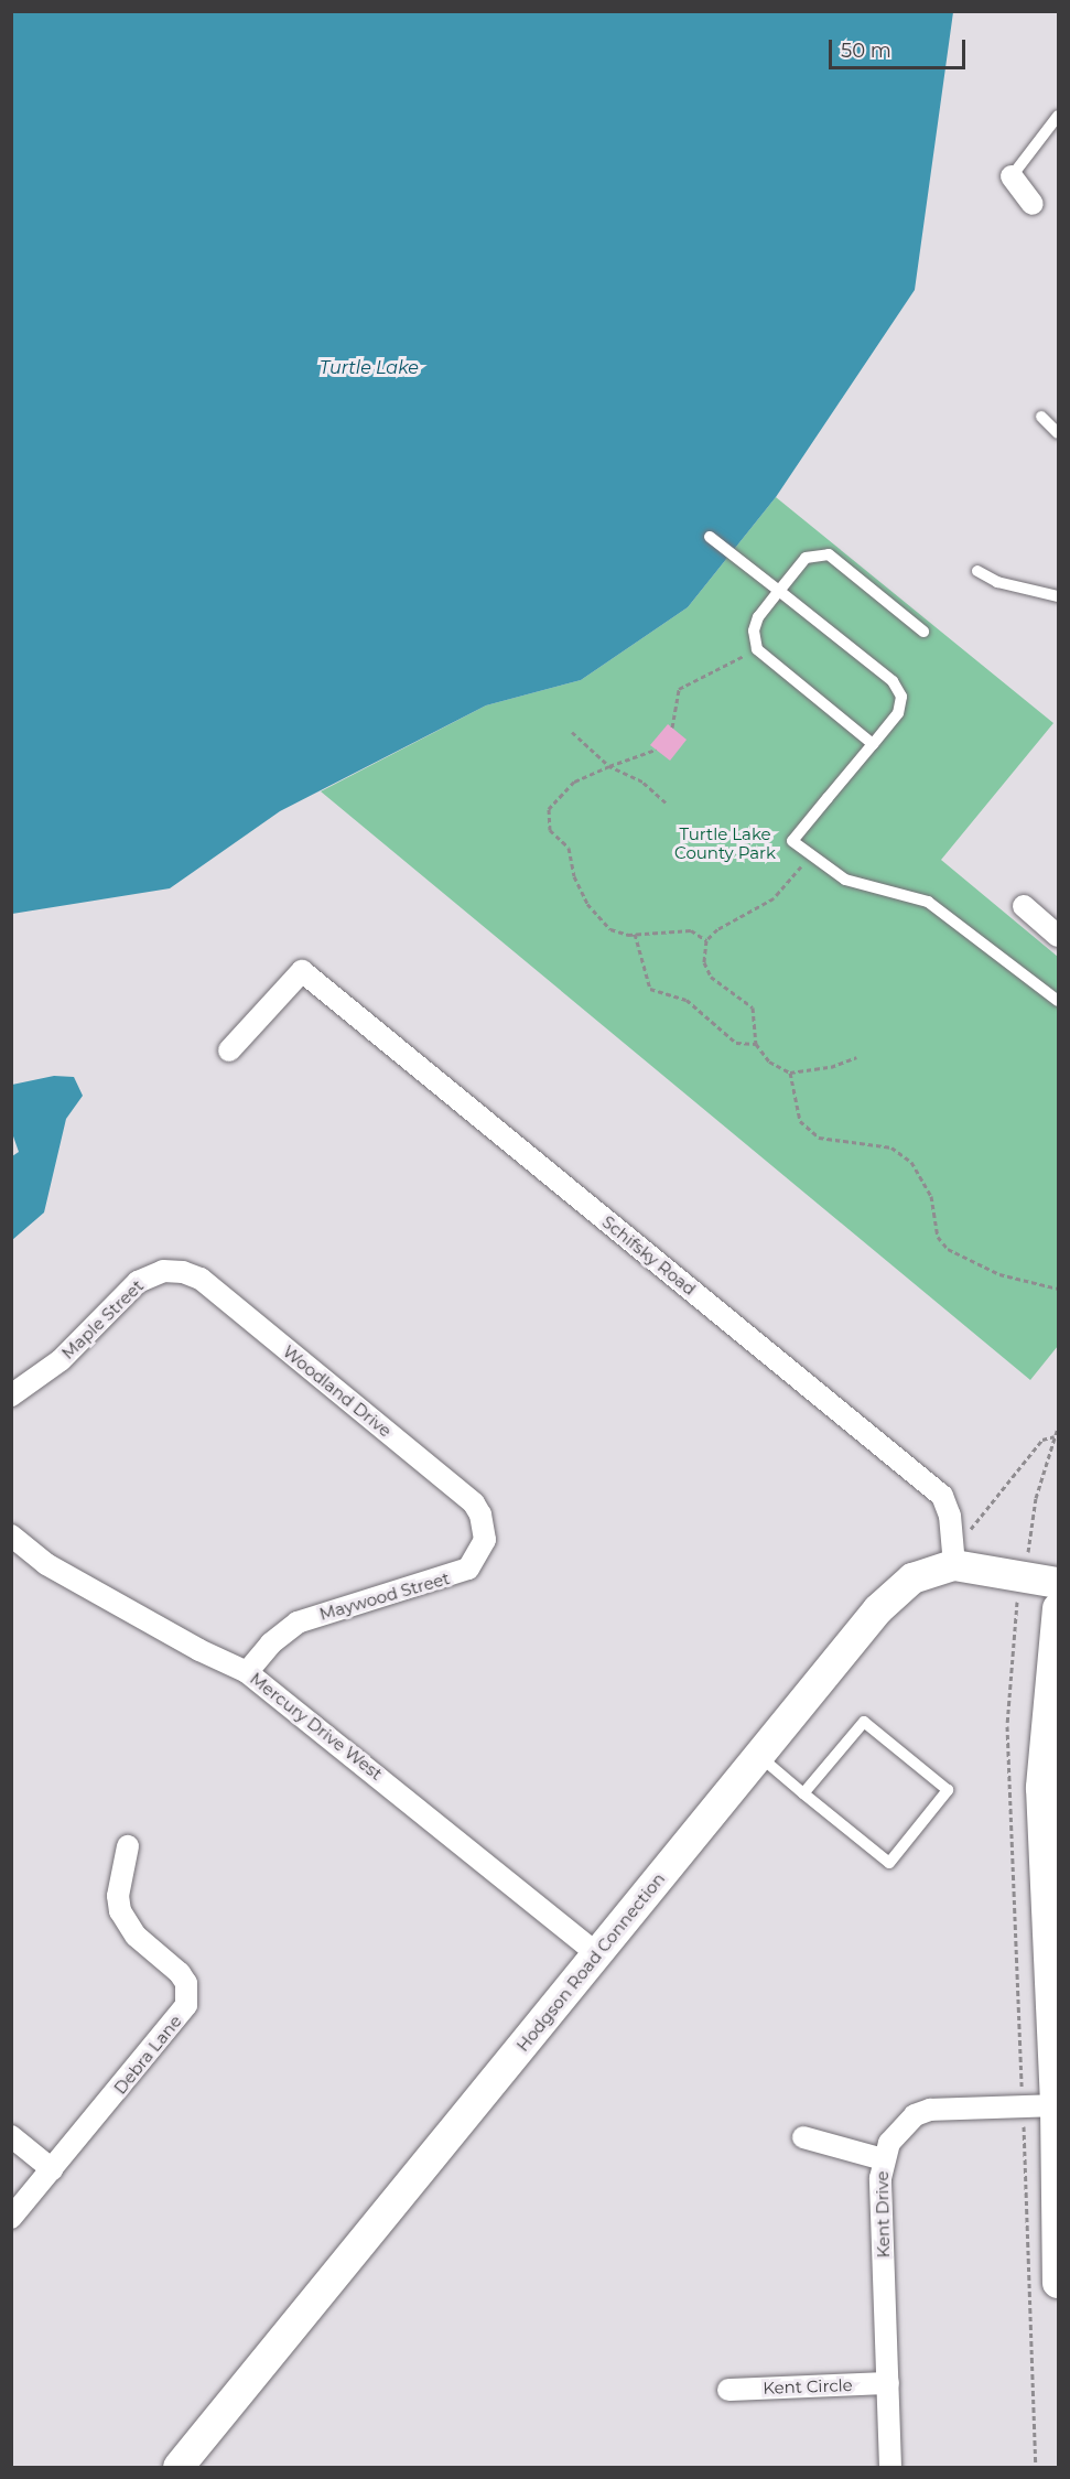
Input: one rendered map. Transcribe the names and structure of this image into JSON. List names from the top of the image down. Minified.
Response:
{"streets":{"street":["Schifsky Road","Maple Street","Woodland Drive","Maywood Street","Mercury Drive West","Hodgson Road Connection","Debra Lane","Kent Drive","Kent Circle"]},"crossings":[["Schifsky Road","Hodgson Road Connection"],["Maple Street","Woodland Drive"],["Woodland Drive","Maywood Street"],["Maywood Street","Mercury Drive West"],["Mercury Drive West","Hodgson Road Connection"],["Kent Drive","Kent Circle"]],"water":["Turtle Lake"],"parks":["Turtle Lake County Park"],"scale_bar":"50 m"}
